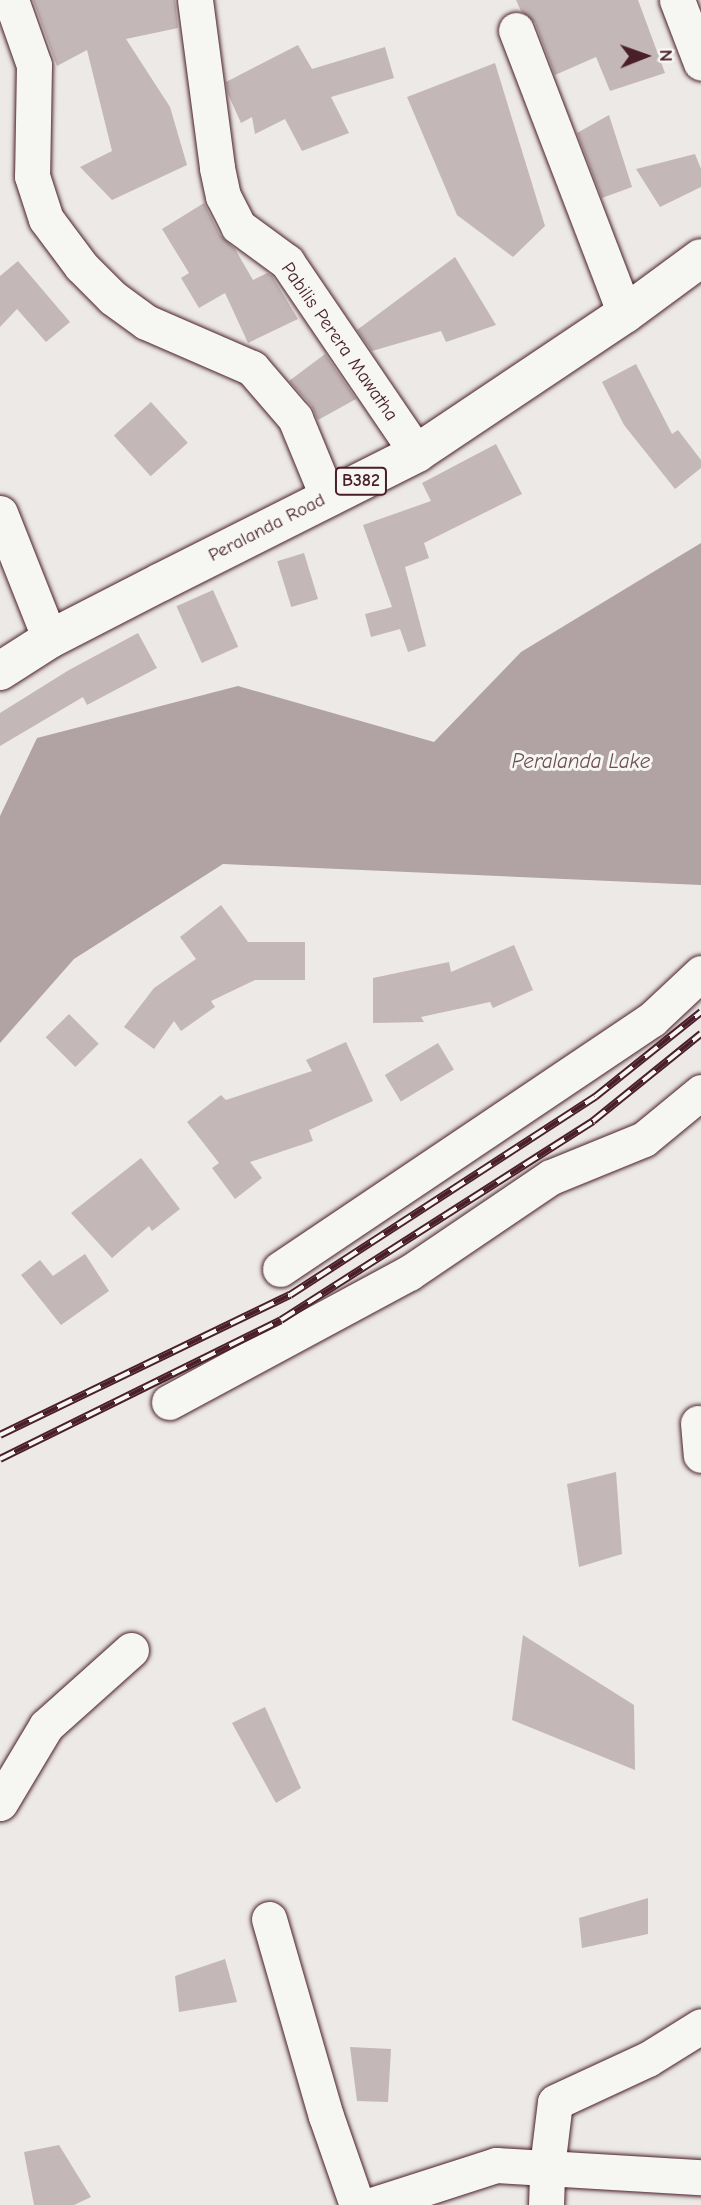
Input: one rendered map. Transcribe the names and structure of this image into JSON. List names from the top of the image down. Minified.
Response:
{"streets":{"main road":["B382","Peralanda Road"],"street":["Pabilis Perera Mawatha"]},"crossings":[["Pabilis Perera Mawatha","Peralanda Road"]],"water":["Peralanda Lake"],"north":"right"}
